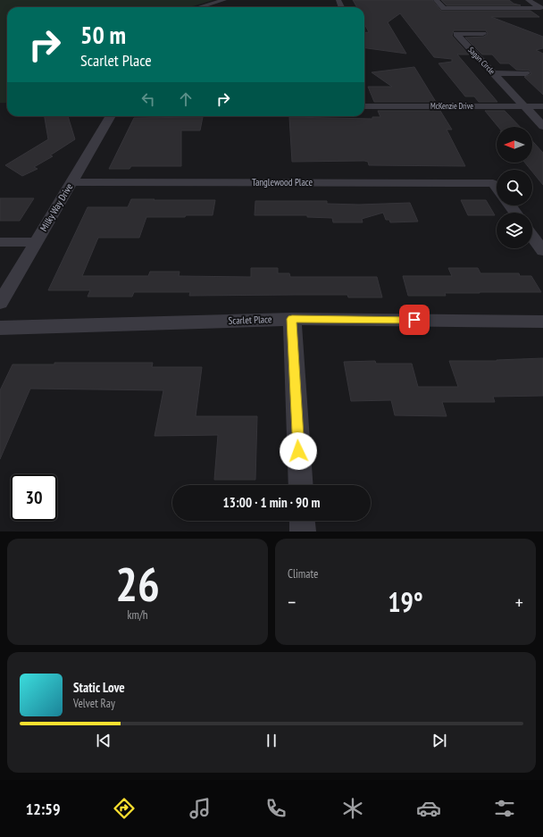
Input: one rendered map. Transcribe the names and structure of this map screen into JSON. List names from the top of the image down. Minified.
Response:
{"streets":{"street":["Sagan Circle","McKenzie Drive","Tanglewood Place","Milky Way Drive","Scarlet Place"]},"crossings":[["Sagan Circle","McKenzie Drive"],["Tanglewood Place","Milky Way Drive"]],"north":"left","page":{"turn":["50 m","Scarlet Place"],"limit":"30","trip":"13:00 · 1 min · 90 m","tile":[["26","km/h"],"Climate"],"heat":["−","19°","+"],"song":["Static Love","Velvet Ray"],"tabs":"12:59"}}
